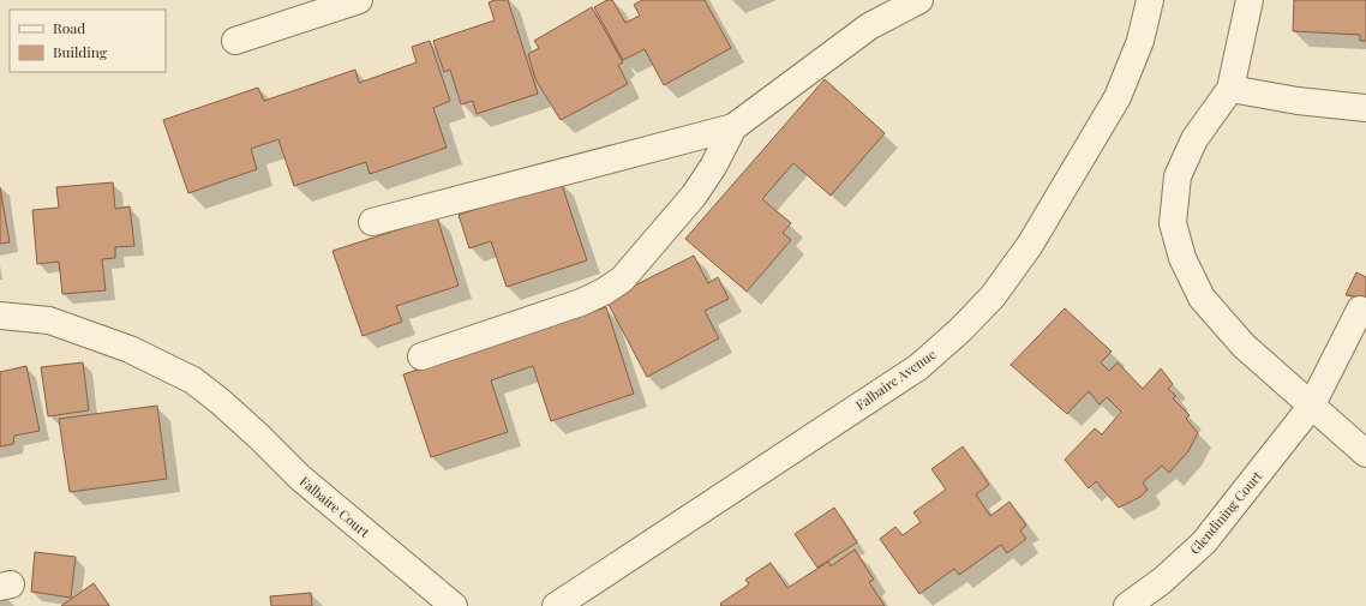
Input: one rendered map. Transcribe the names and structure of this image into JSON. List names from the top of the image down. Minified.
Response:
{"streets":{"street":["Falbaire Avenue","Falbaire Court","Glendining Court"]},"legend":["Road","Building"]}
